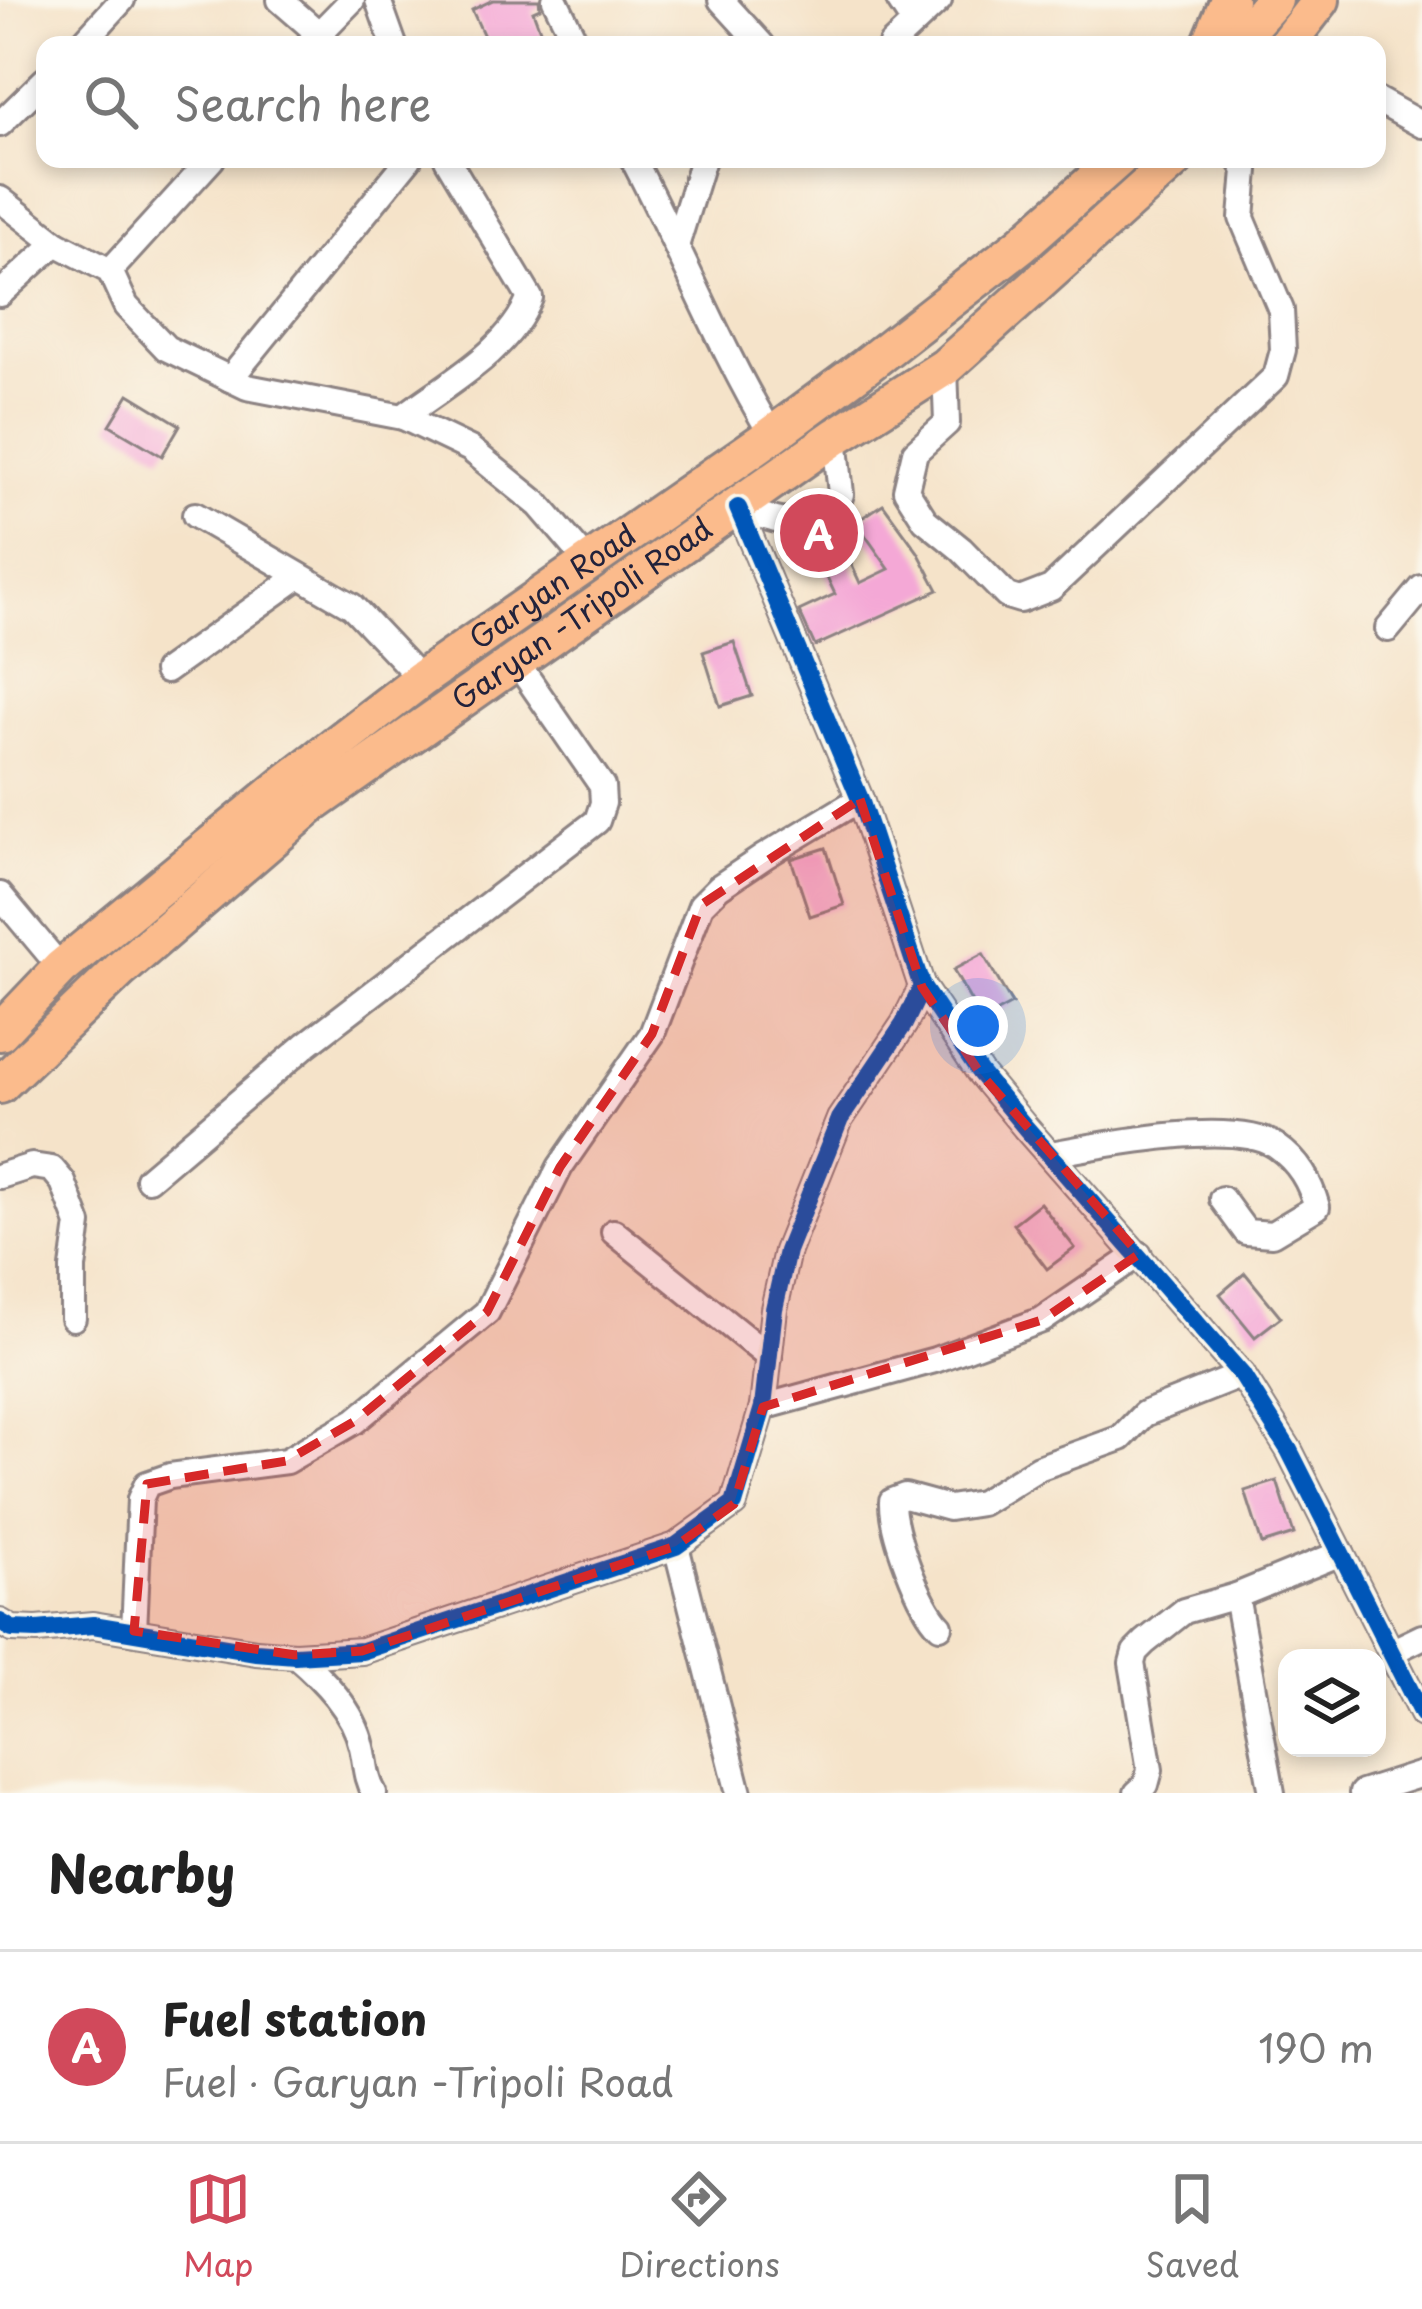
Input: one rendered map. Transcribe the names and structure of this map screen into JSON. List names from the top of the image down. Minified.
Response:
{"streets":{"highway":["Garyan Road","Garyan -Tripoli Road"]},"page":{"search":"Search here","pins":"A","heading":"Nearby","list":[{"mark":"A","name":"Fuel station","note":"Fuel · Garyan -Tripoli Road","value":"190 m"}],"nav":["Map","Directions","Saved"]}}
